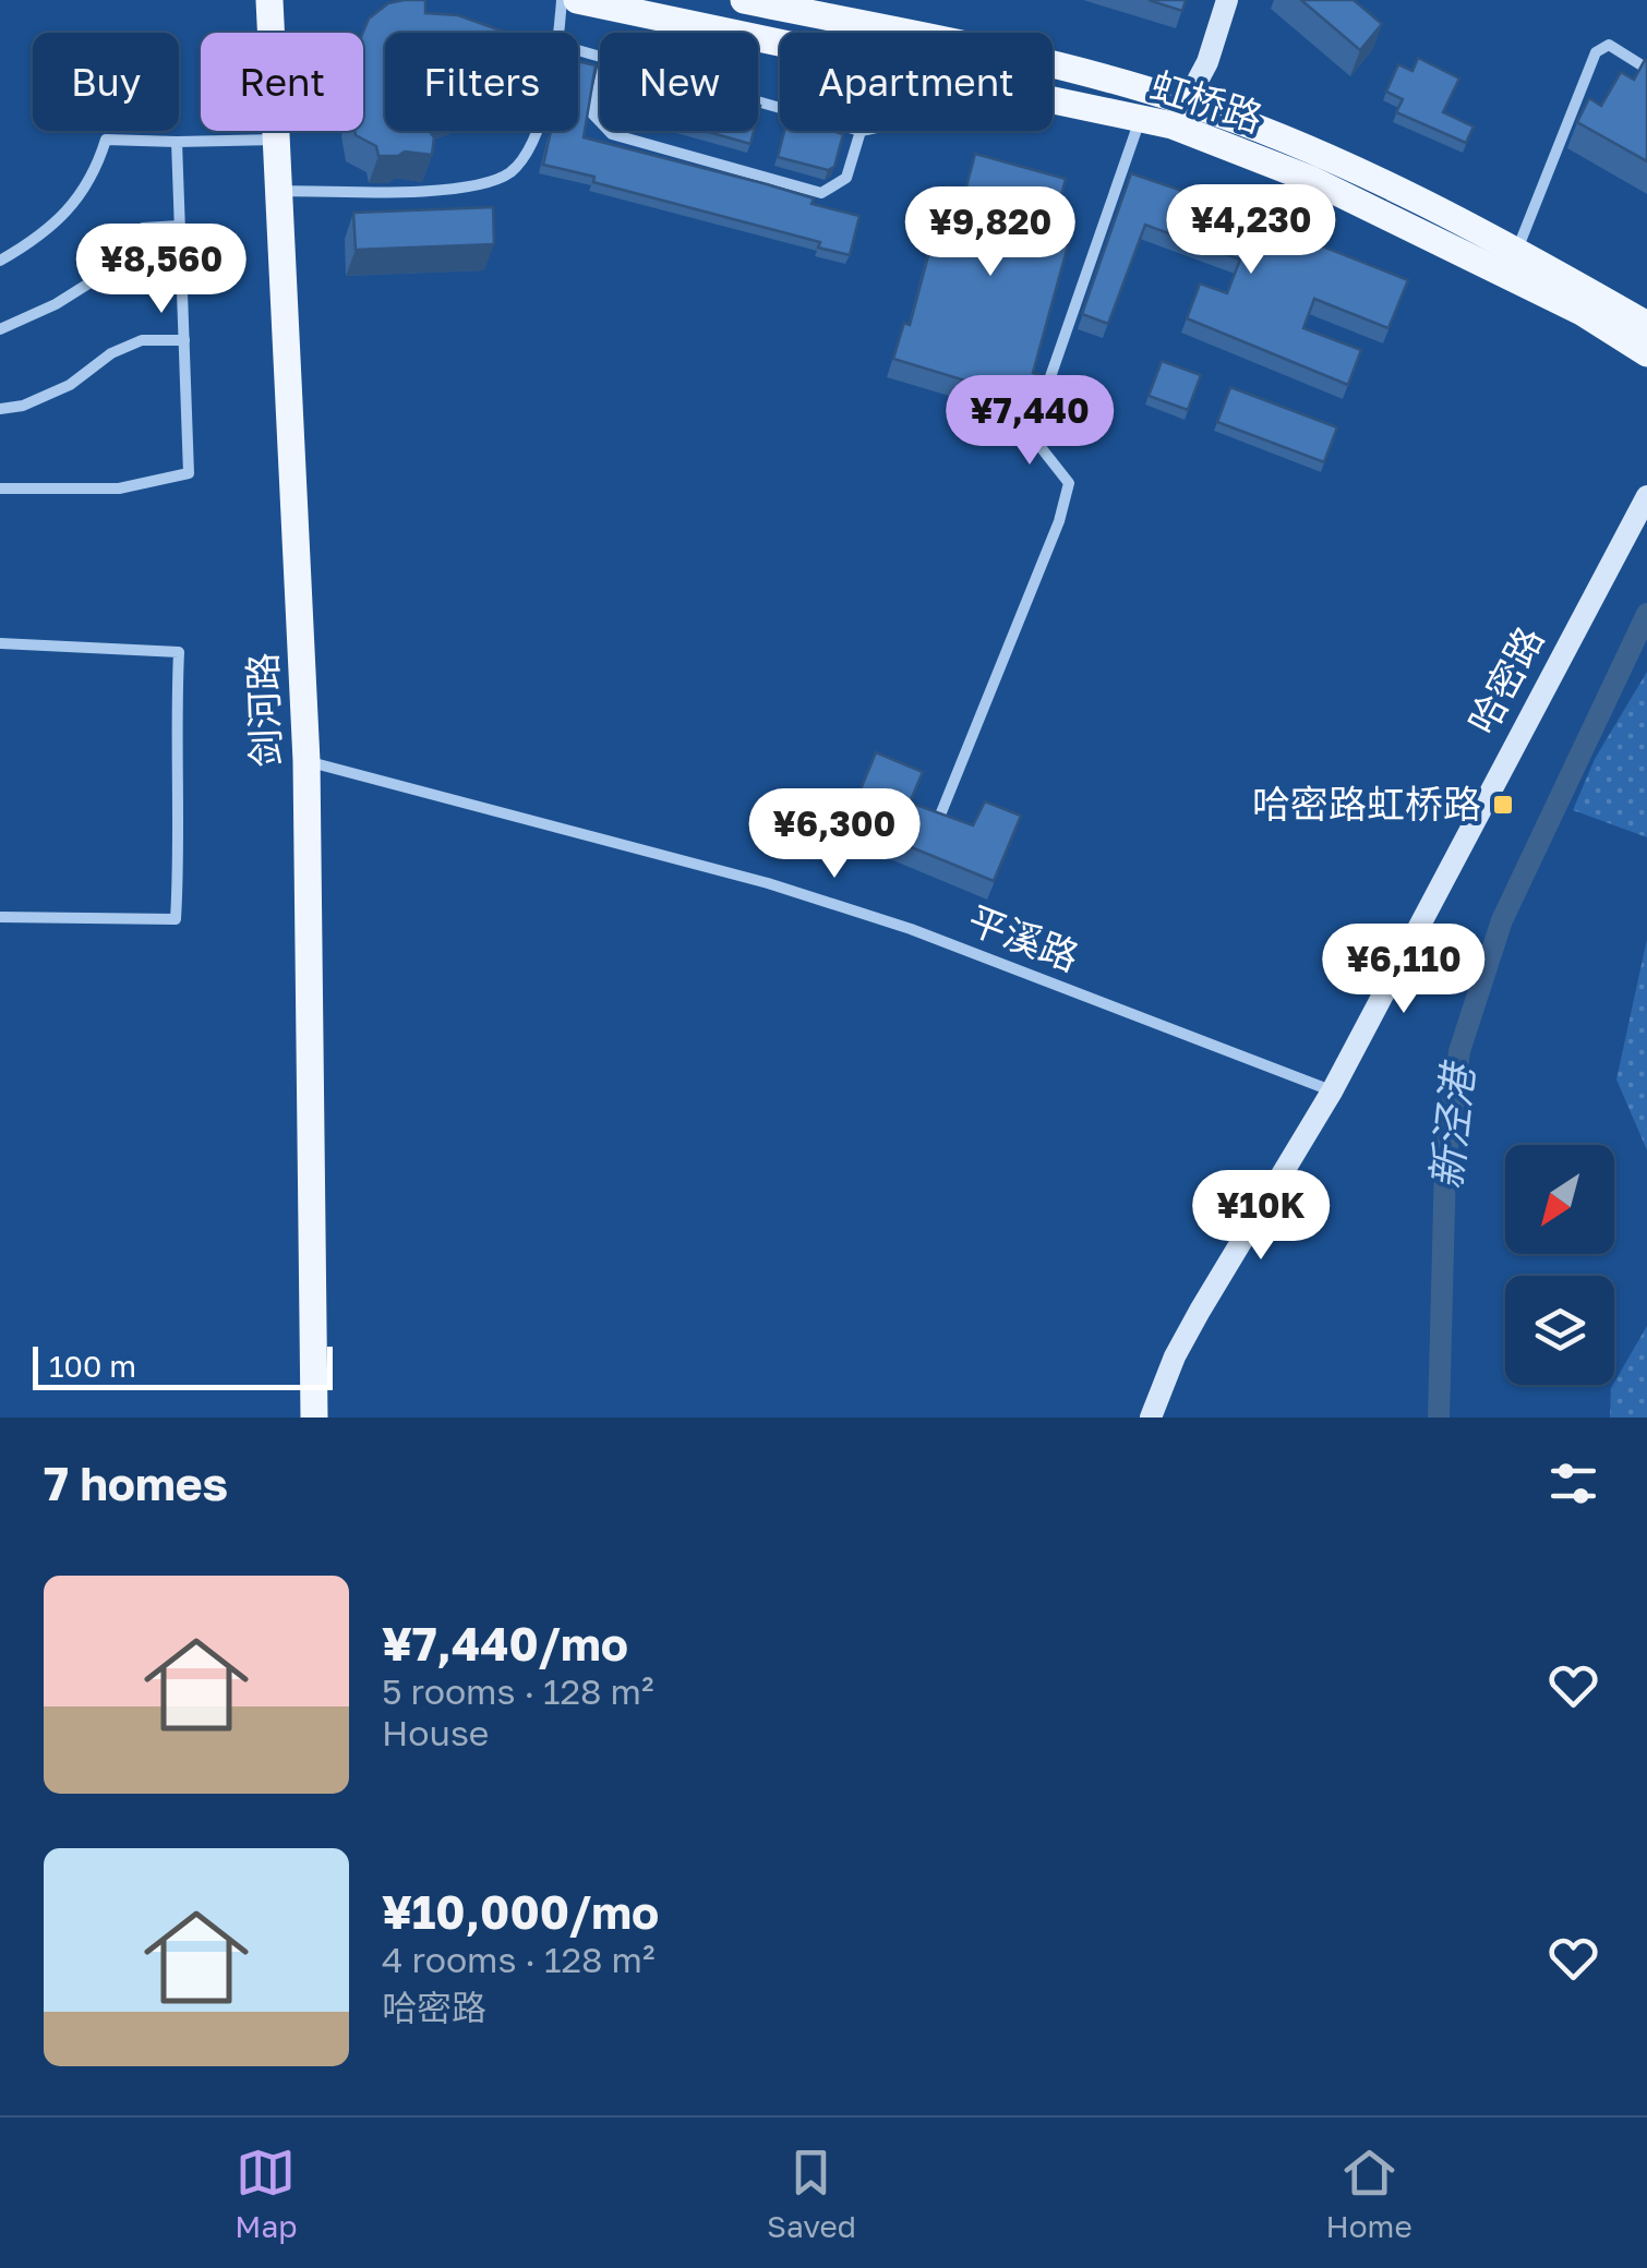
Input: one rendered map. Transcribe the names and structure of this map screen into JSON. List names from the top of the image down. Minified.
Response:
{"streets":{"main road":["虹桥路","剑河路"],"street":["哈密路","平溪路"]},"crossings":[["哈密路","平溪路"],["剑河路","平溪路"]],"water":["新泾港"],"places":{"transit":["哈密路虹桥路"]},"scale_bar":"100 m","north":"bottom left","page":{"chip":["Buy","Rent","Filters","New","Apartment"],"price":["¥4,230","¥9,820","¥8,560","¥7,440","¥6,300","¥6,110","¥10K"],"scale":"100 m","heading":"7 homes","list":[{"name":"¥7,440/mo","note":"5 rooms · 128 m² · House"},{"name":"¥10,000/mo","note":"4 rooms · 128 m² · 哈密路"}],"tabs":["Map","Saved","Home"]}}
